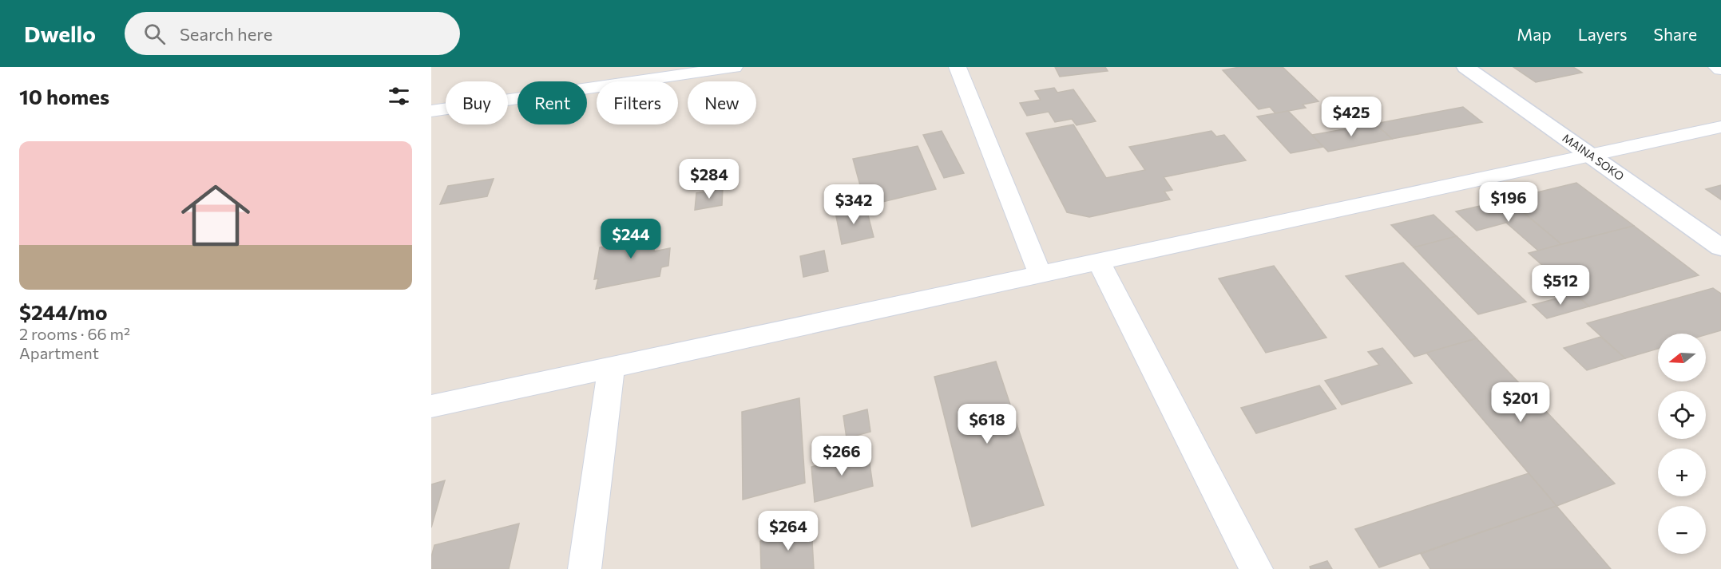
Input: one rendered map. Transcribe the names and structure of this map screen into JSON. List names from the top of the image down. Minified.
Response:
{"streets":{"street":["MAINA SOKO"]},"north":"left","page":{"header":"Dwello","search":"Search here","nav":["Map","Layers","Share"],"heading":"10 homes","chip":["Buy","Rent","Filters","New"],"price":["$425","$284","$196","$342","$244","$512","$201","$618","$266","$264"],"list":[{"name":"$244/mo","note":"2 rooms · 66 m² · Apartment"}],"map_buttons":["+","−"]}}
